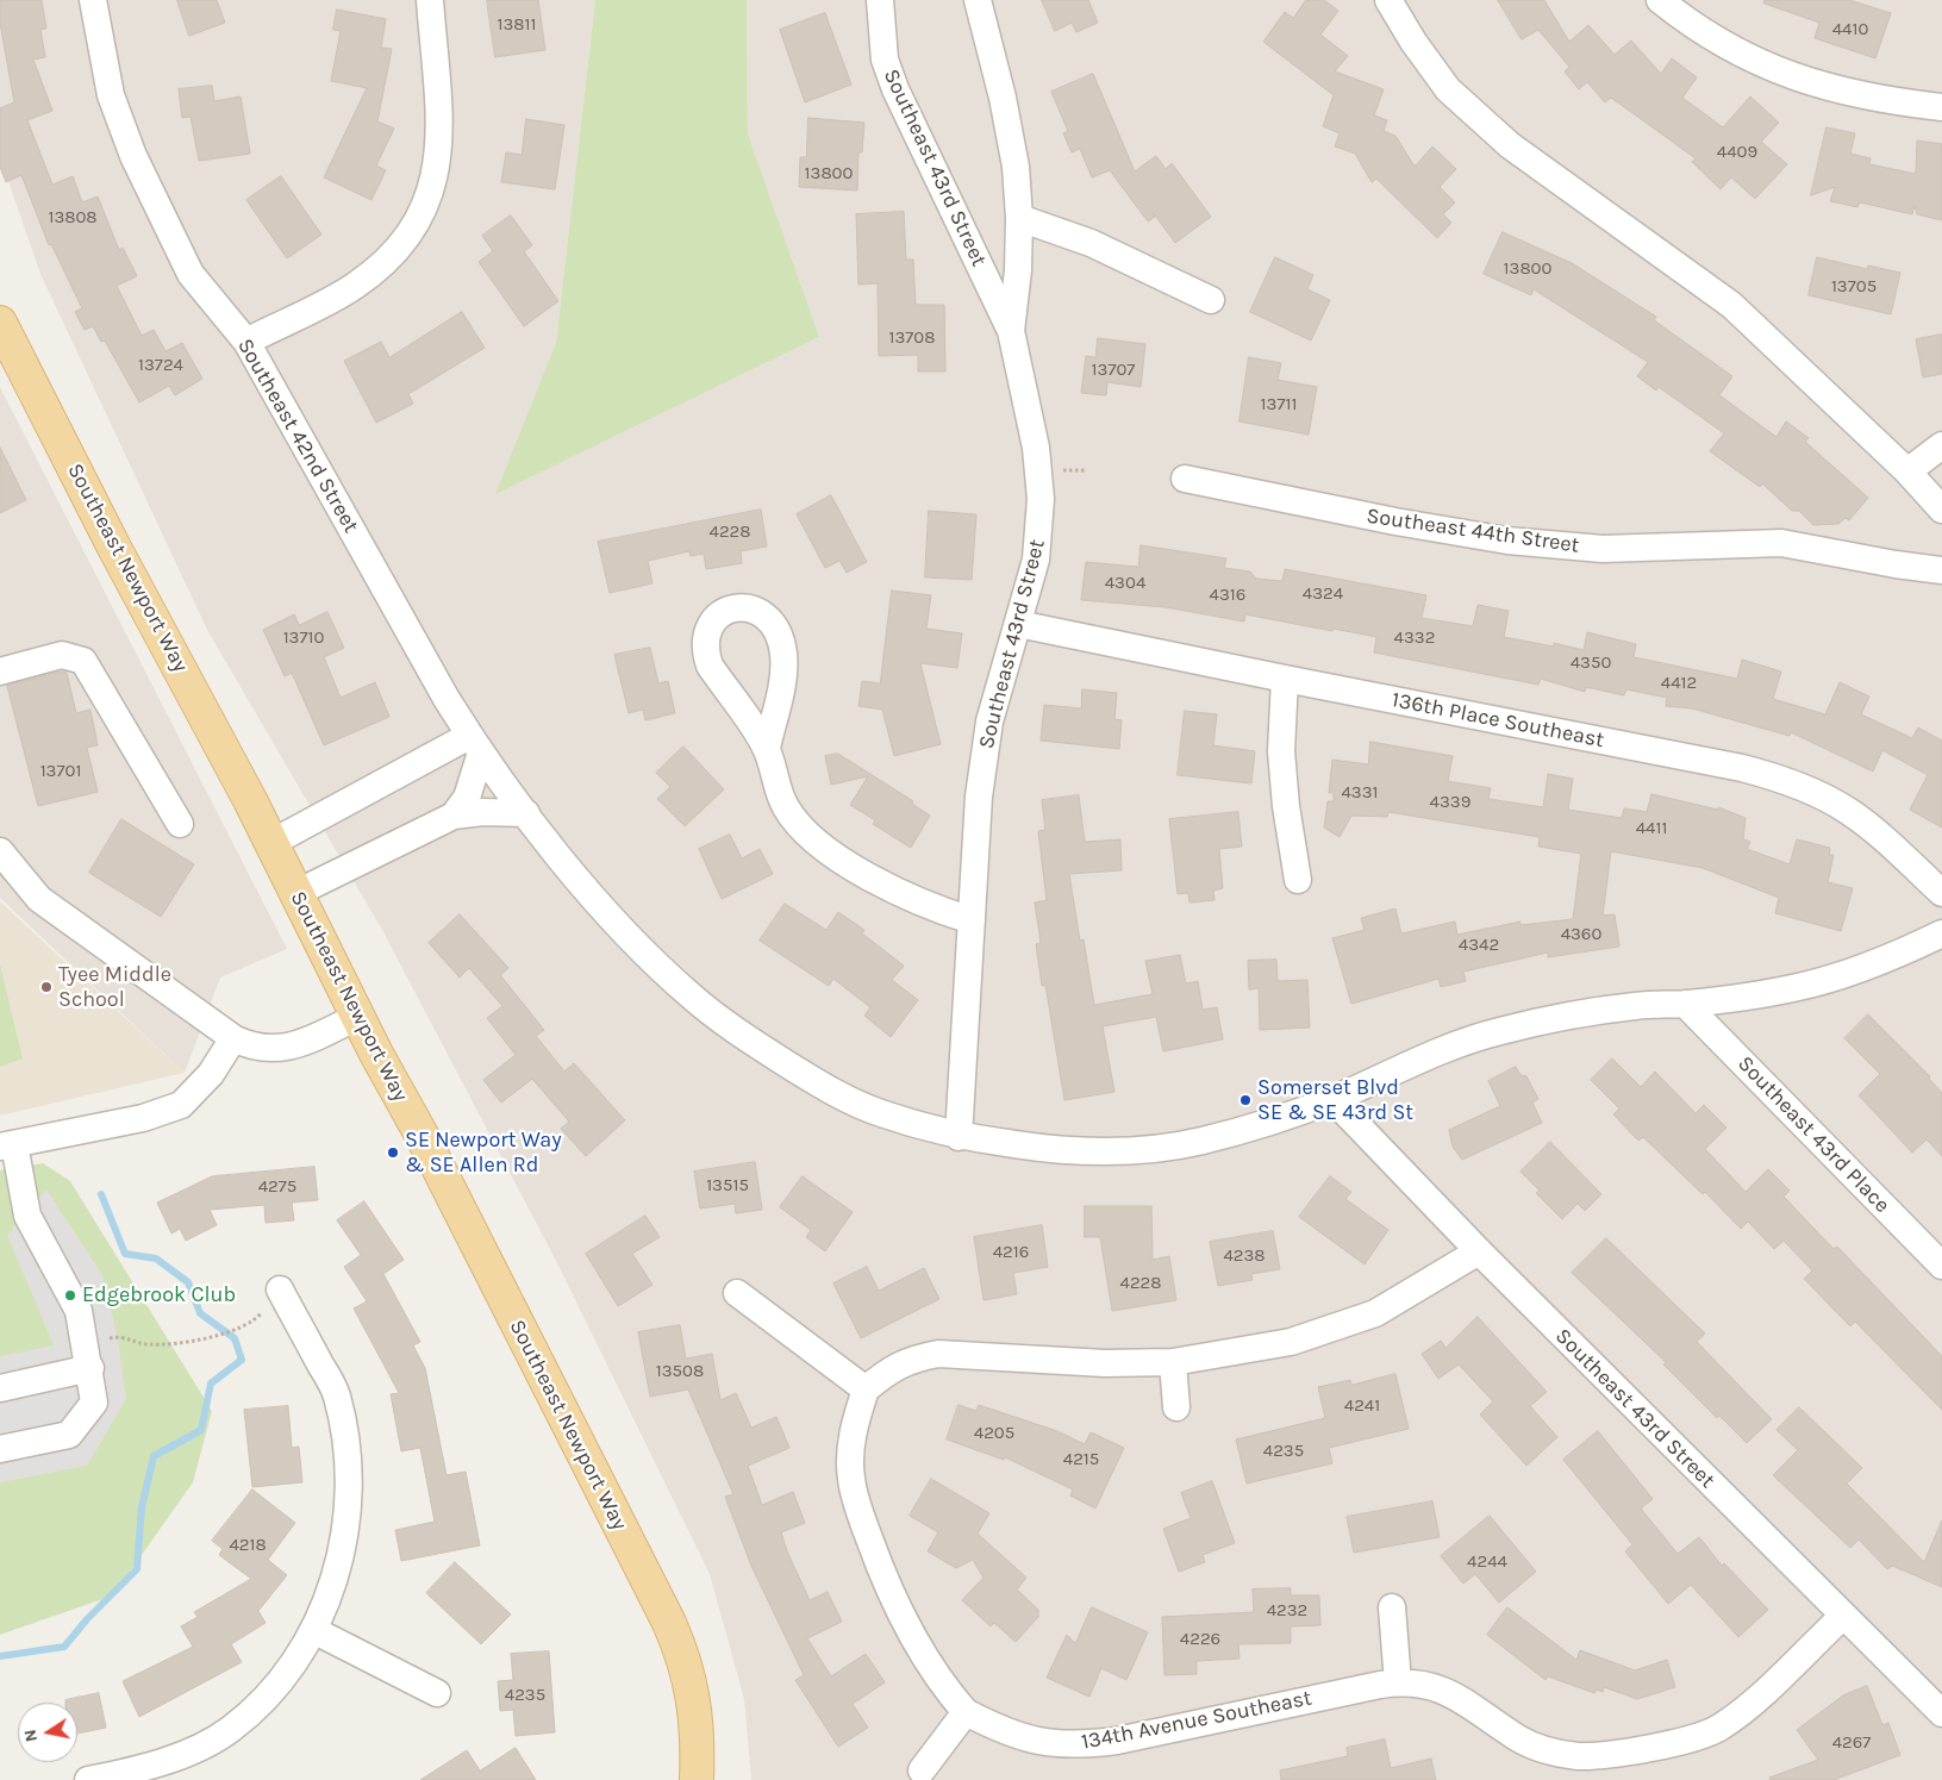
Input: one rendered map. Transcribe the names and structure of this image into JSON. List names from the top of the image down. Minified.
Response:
{"streets":{"main road":["Southeast Newport Way"],"street":["Southeast 43rd Street","Southeast 42nd Street","Southeast 44th Street","136th Place Southeast","Southeast 43rd Place","134th Avenue Southeast"]},"crossings":[["Southeast 43rd Street","Southeast 42nd Street"],["Southeast 43rd Street","136th Place Southeast"],["Southeast 43rd Street","134th Avenue Southeast"],["Southeast 42nd Street","Southeast 43rd Place"]],"places":["Tyee Middle School","Somerset Blvd SE & SE 43rd St","SE Newport Way & SE Allen Rd","Edgebrook Club"],"house_numbers":["13811","4410","4409","13800","13808","13800","13705","13708","13724","13707","13711","4228","4304","4324","4316","13710","4332","4350","4412","13701","4331","4339","4411","4360","4342","13515","4275","4216","4238","4228","13508","4241","4205","4235","4215","4218","4244","4232","4226","4235","4267"],"north":"left"}
